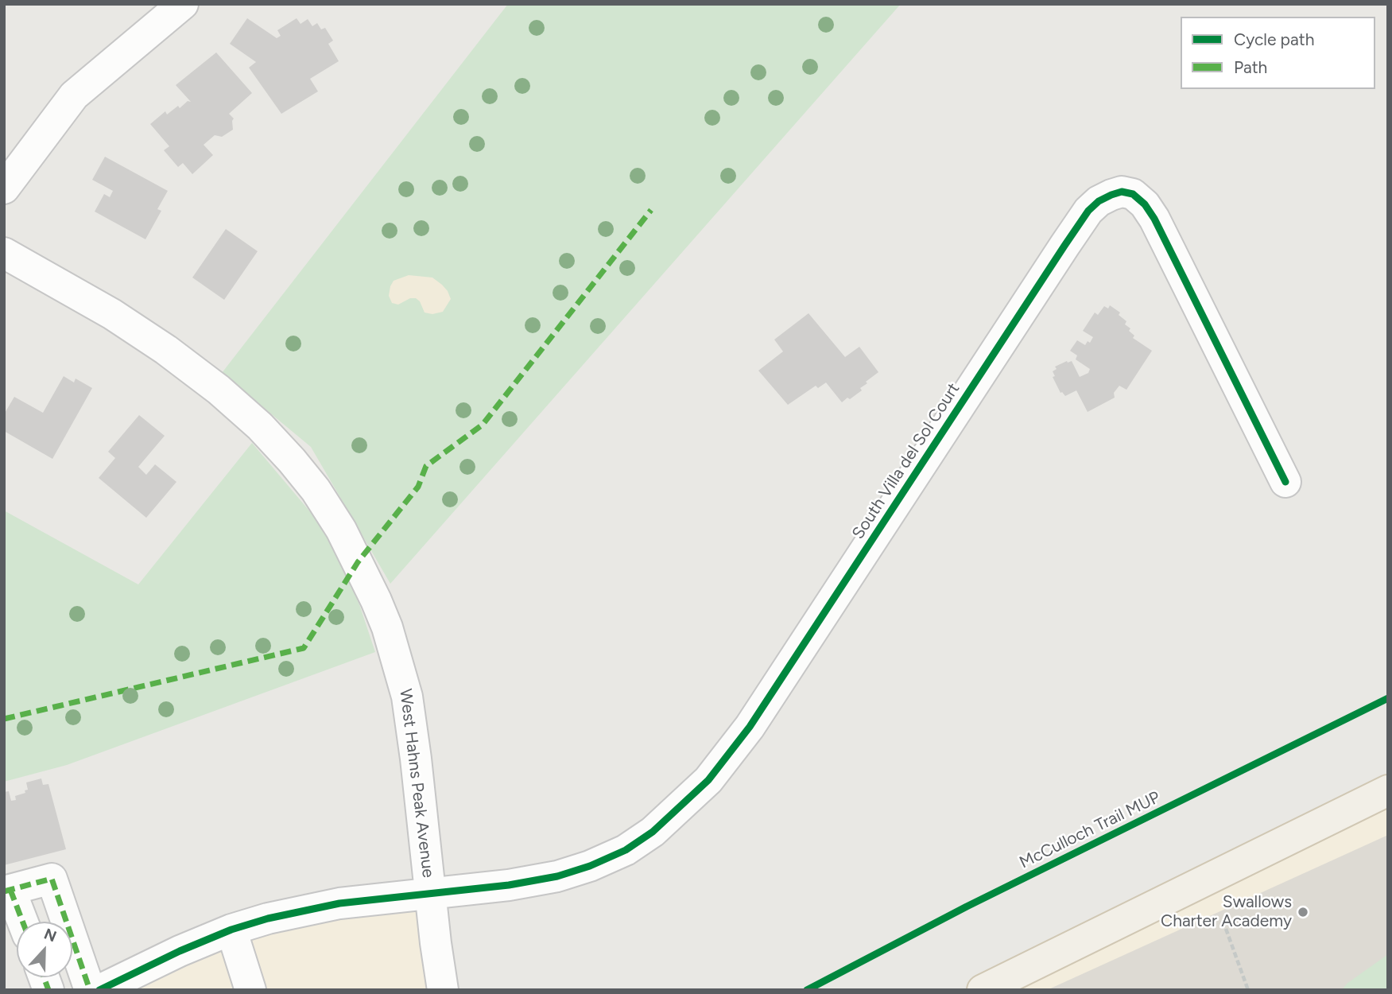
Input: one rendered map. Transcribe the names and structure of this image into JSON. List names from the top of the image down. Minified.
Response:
{"streets":{"street":["South Villa del Sol Court","West Hahns Peak Avenue"],"cycle path":["McCulloch Trail MUP"]},"crossings":[["South Villa del Sol Court","West Hahns Peak Avenue"]],"places":["Swallows Charter Academy"],"legend":["Cycle path","Path"],"north":"top"}
